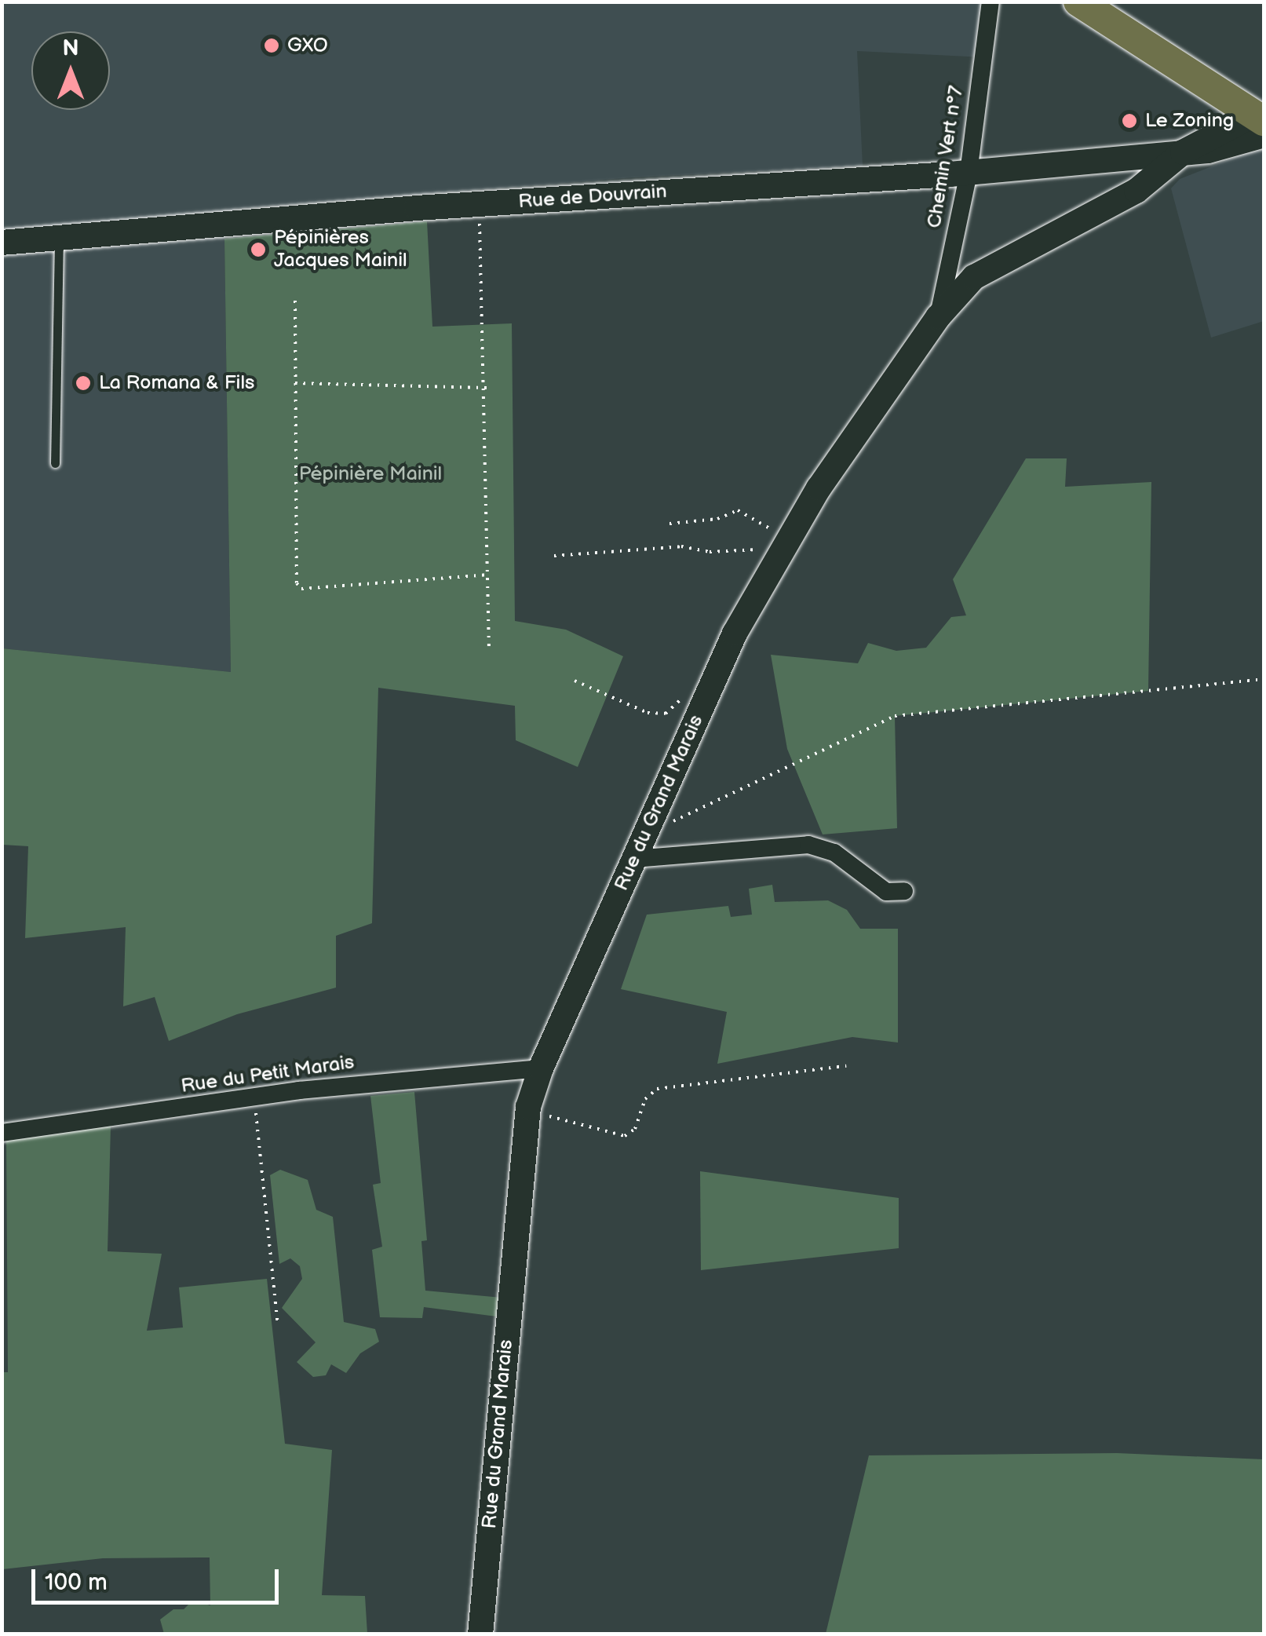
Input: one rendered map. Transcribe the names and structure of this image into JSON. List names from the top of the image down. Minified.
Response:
{"streets":{"street":["Chemin Vert n°7","Rue de Douvrain","Rue du Grand Marais","Rue du Petit Marais"]},"crossings":[["Chemin Vert n°7","Rue de Douvrain"],["Chemin Vert n°7","Rue du Grand Marais"],["Rue de Douvrain","Rue du Grand Marais"],["Rue du Grand Marais","Rue du Petit Marais"]],"parks":["Pépinière Mainil"],"places":["GXO","Le Zoning","Pépinières Jacques Mainil","La Romana & Fils"],"scale_bar":"100 m","north":"top"}
